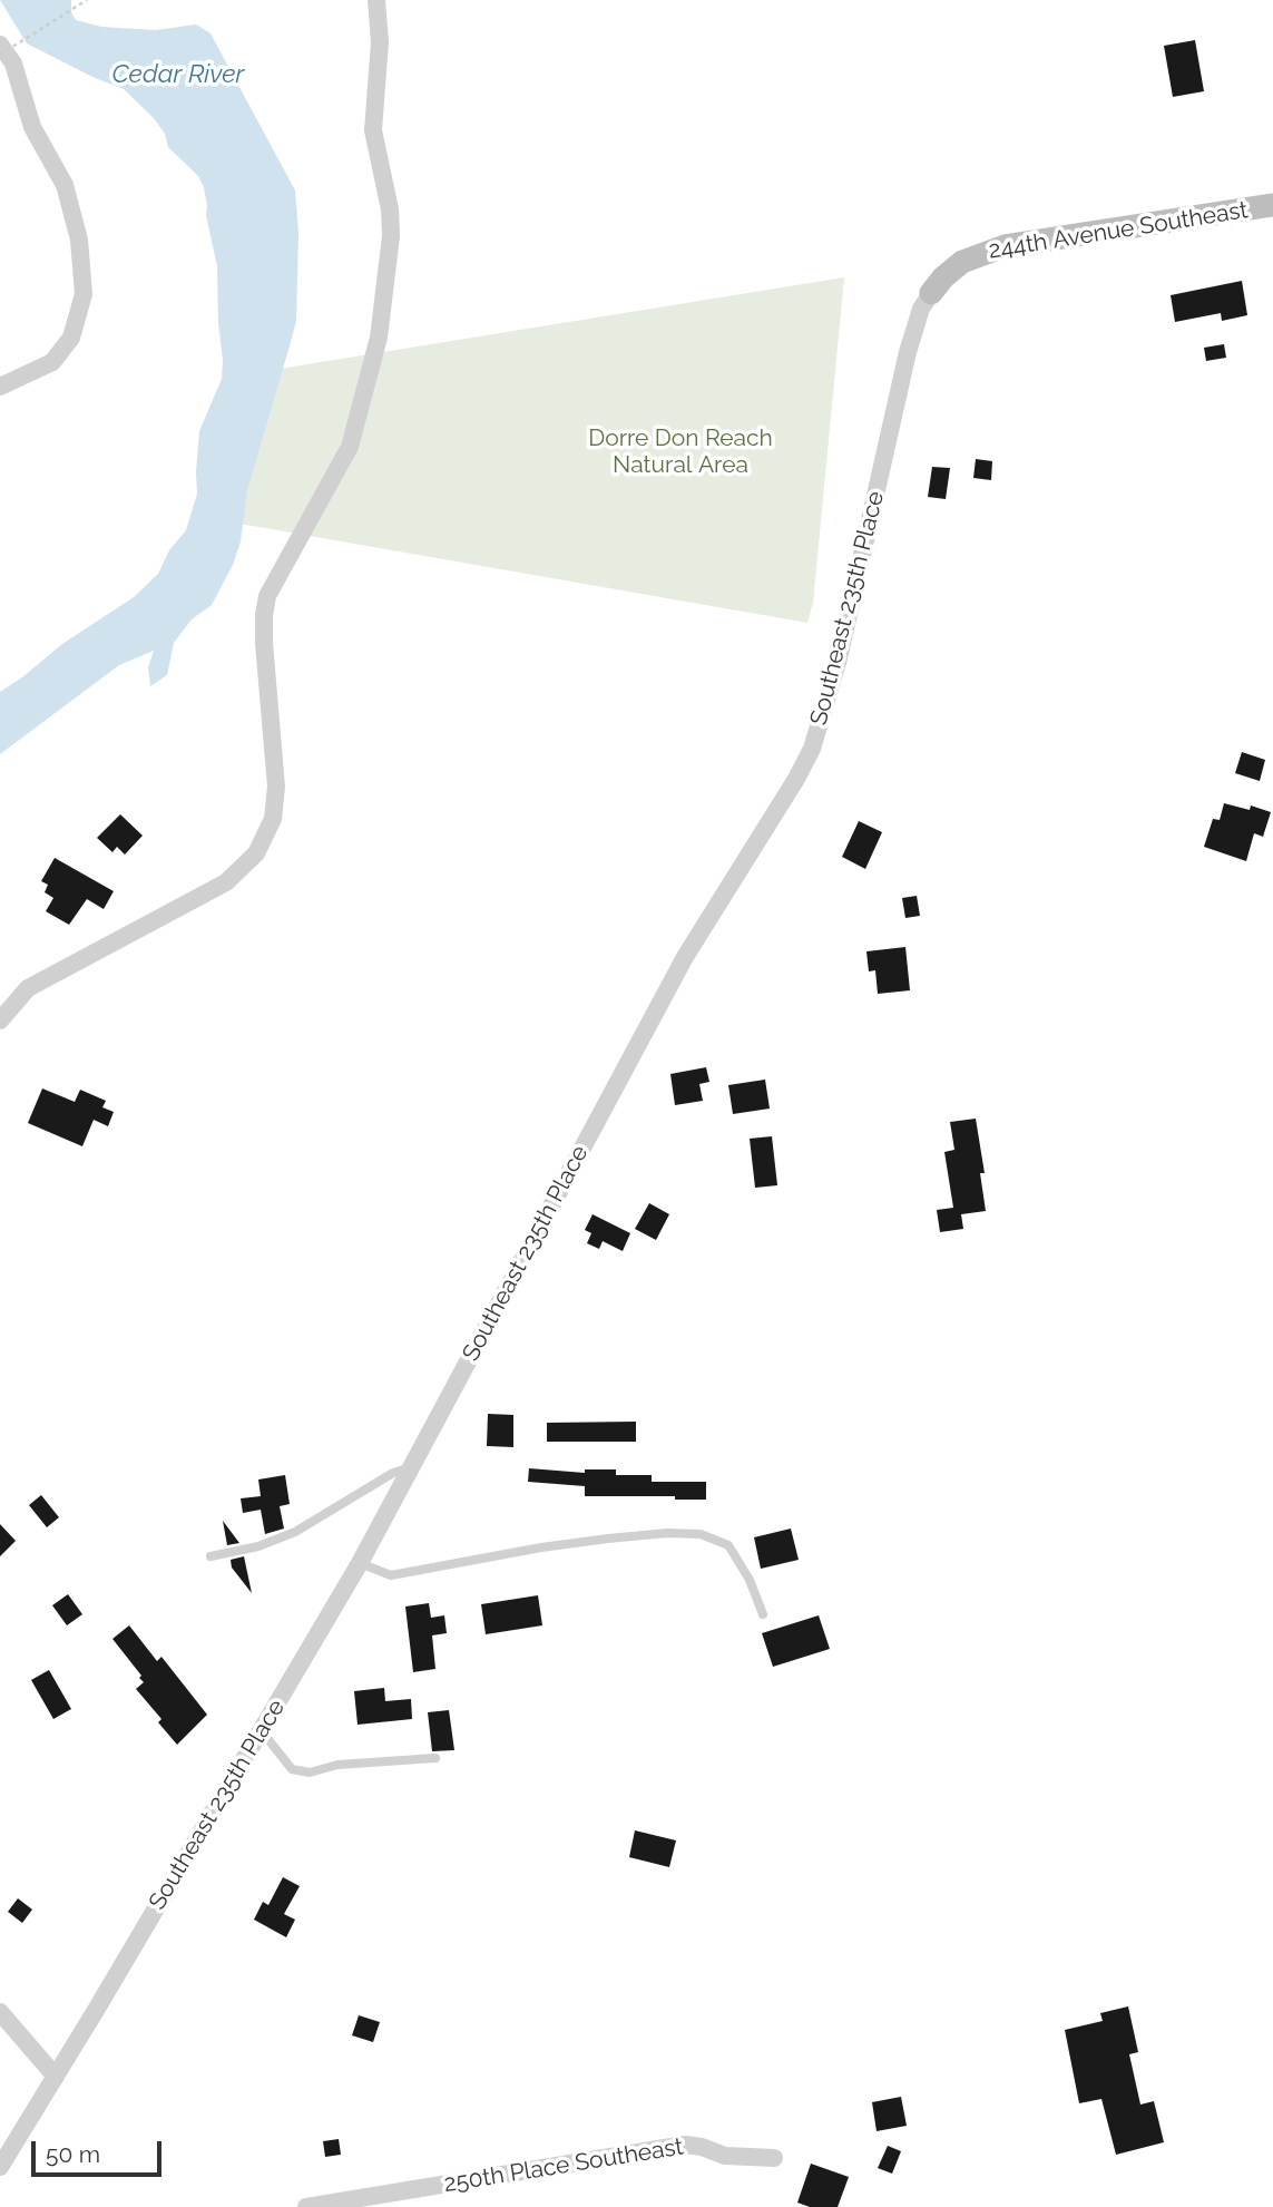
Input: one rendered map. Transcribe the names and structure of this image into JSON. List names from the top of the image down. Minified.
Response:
{"streets":{"street":["244th Avenue Southeast","Southeast 235th Place","250th Place Southeast"]},"crossings":[["244th Avenue Southeast","Southeast 235th Place"]],"water":["Cedar River"],"parks":["Dorre Don Reach Natural Area"],"scale_bar":"50 m"}
